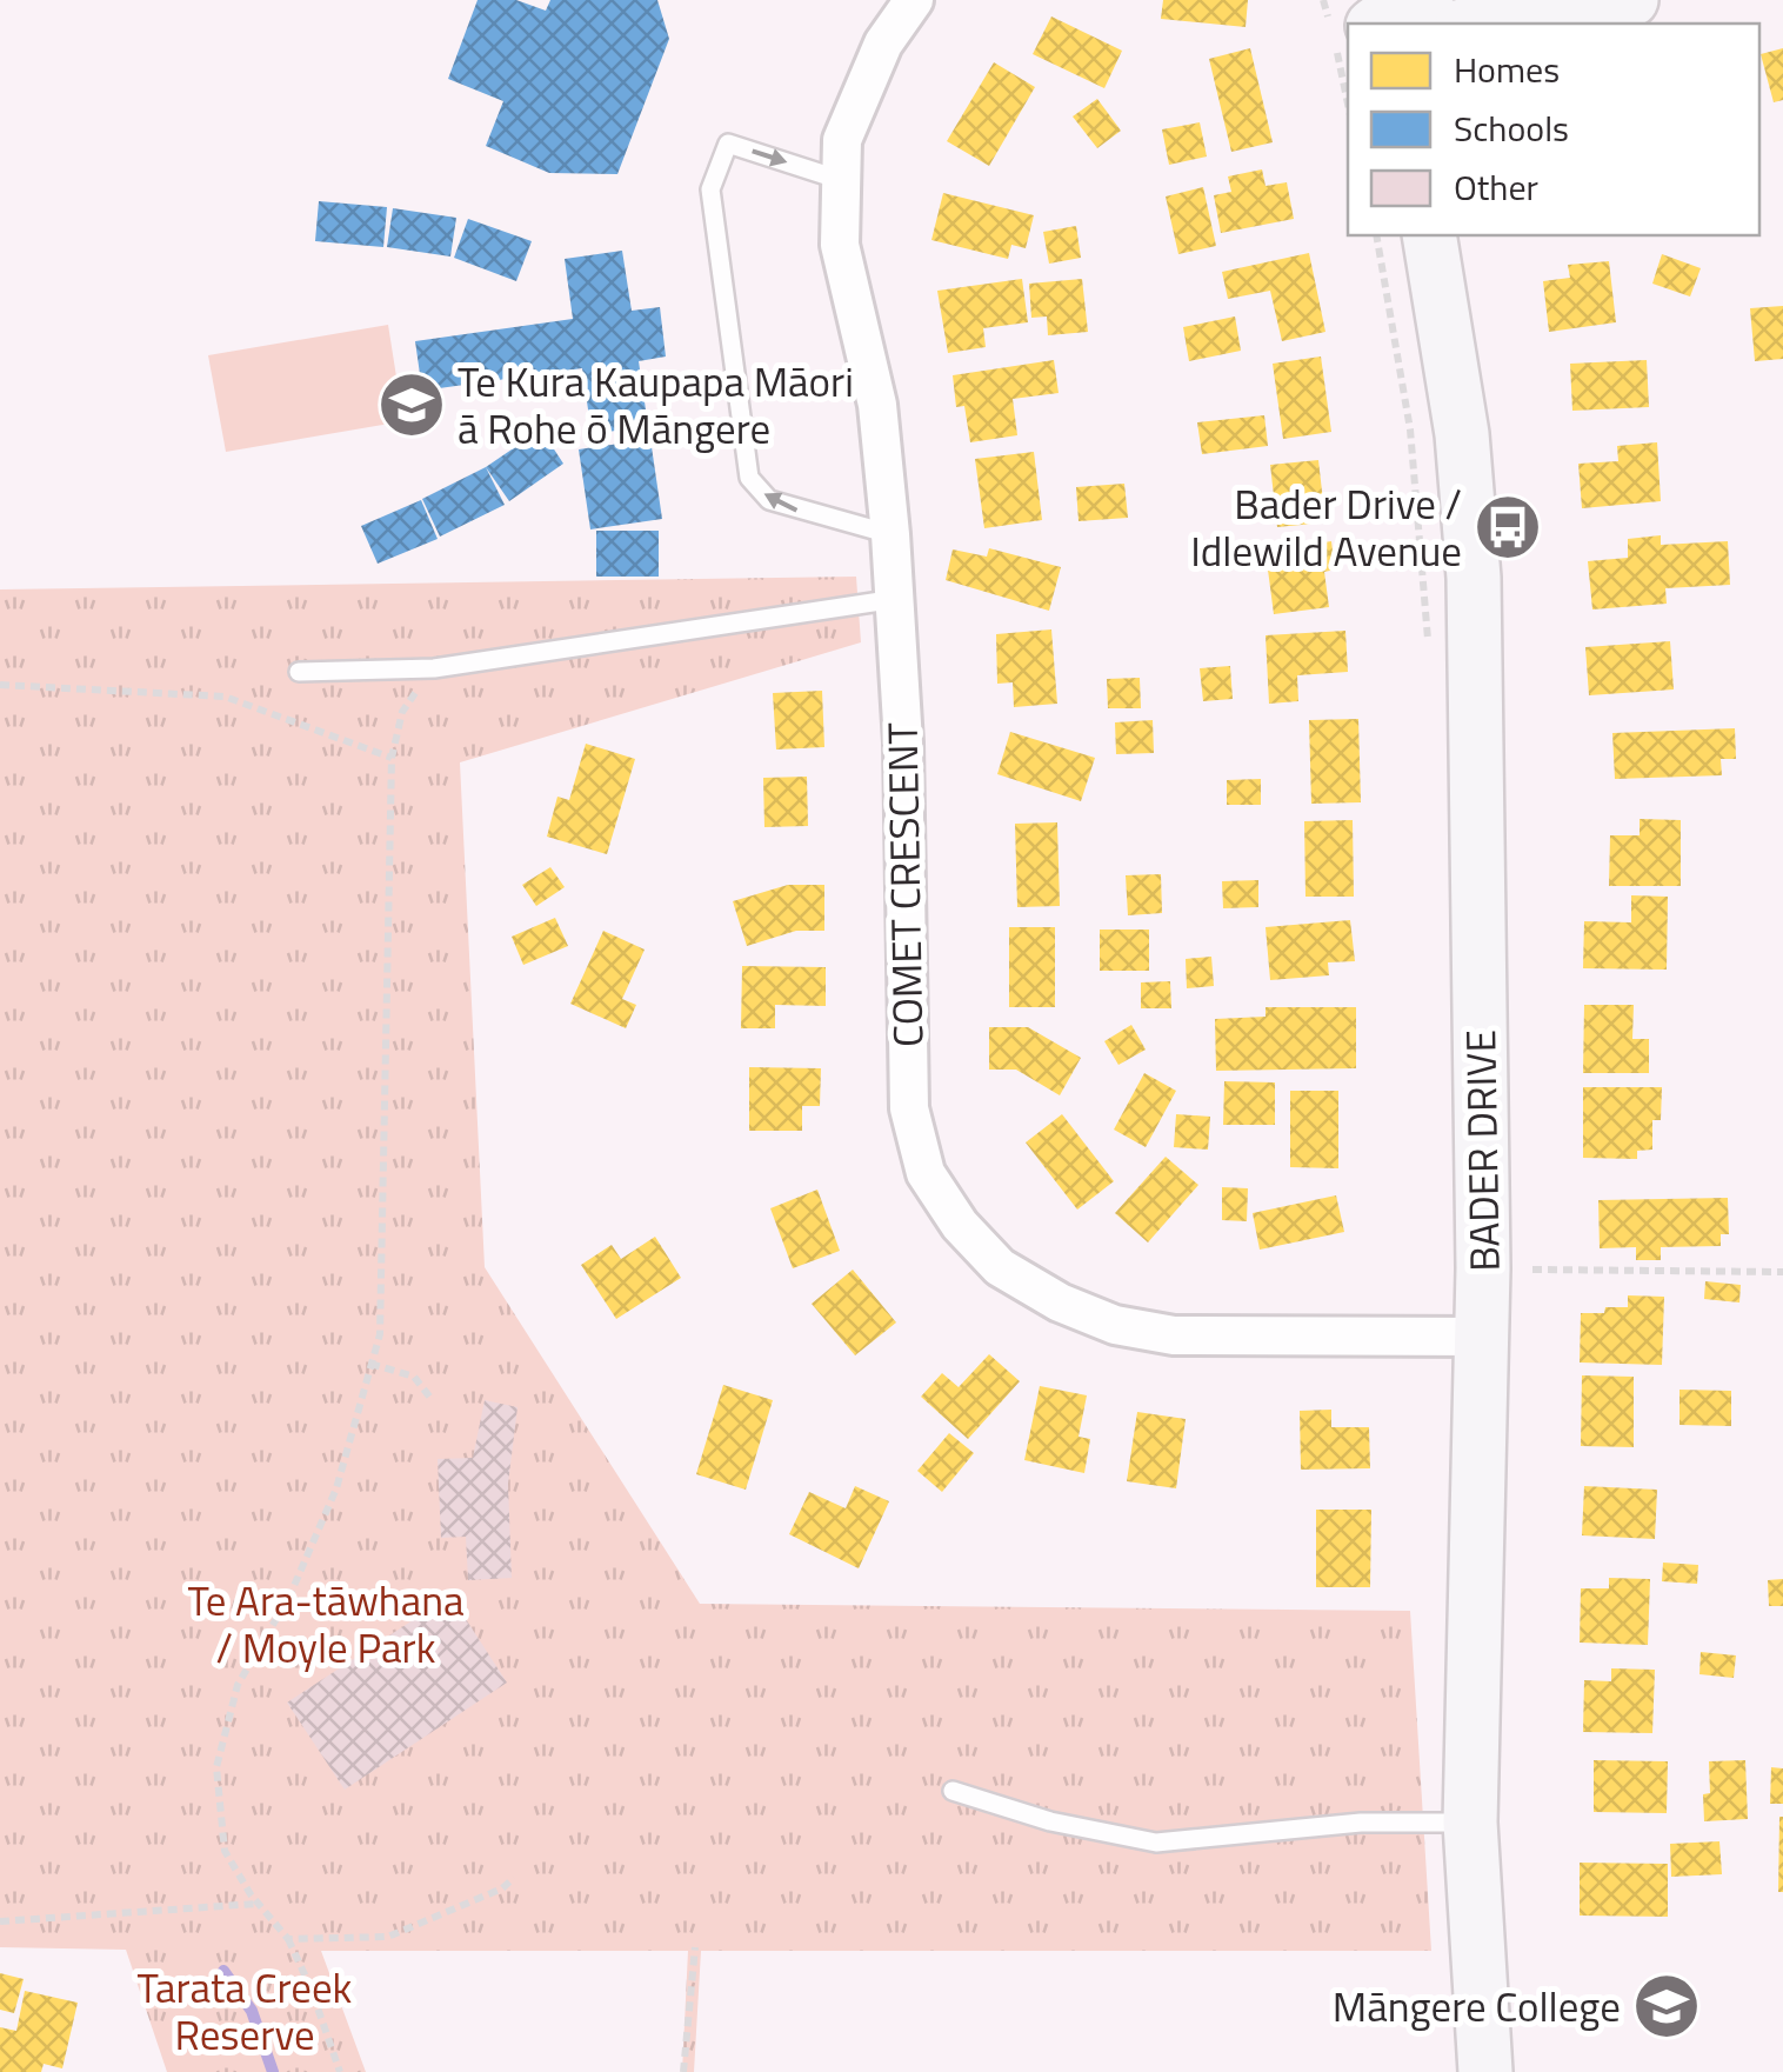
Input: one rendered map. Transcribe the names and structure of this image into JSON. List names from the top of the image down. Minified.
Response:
{"streets":{"main road":["BADER DRIVE"],"street":["COMET CRESCENT"]},"crossings":[["COMET CRESCENT","BADER DRIVE"]],"parks":["Te Ara-tāwhana / Moyle Park","Tarata Creek Reserve"],"places":{"school or university":["Te Kura Kaupapa Māori ā Rohe ō Māngere","Māngere College"],"bus stop":["Bader Drive / Idlewild Avenue"]},"legend":["Homes","Schools","Other"]}
